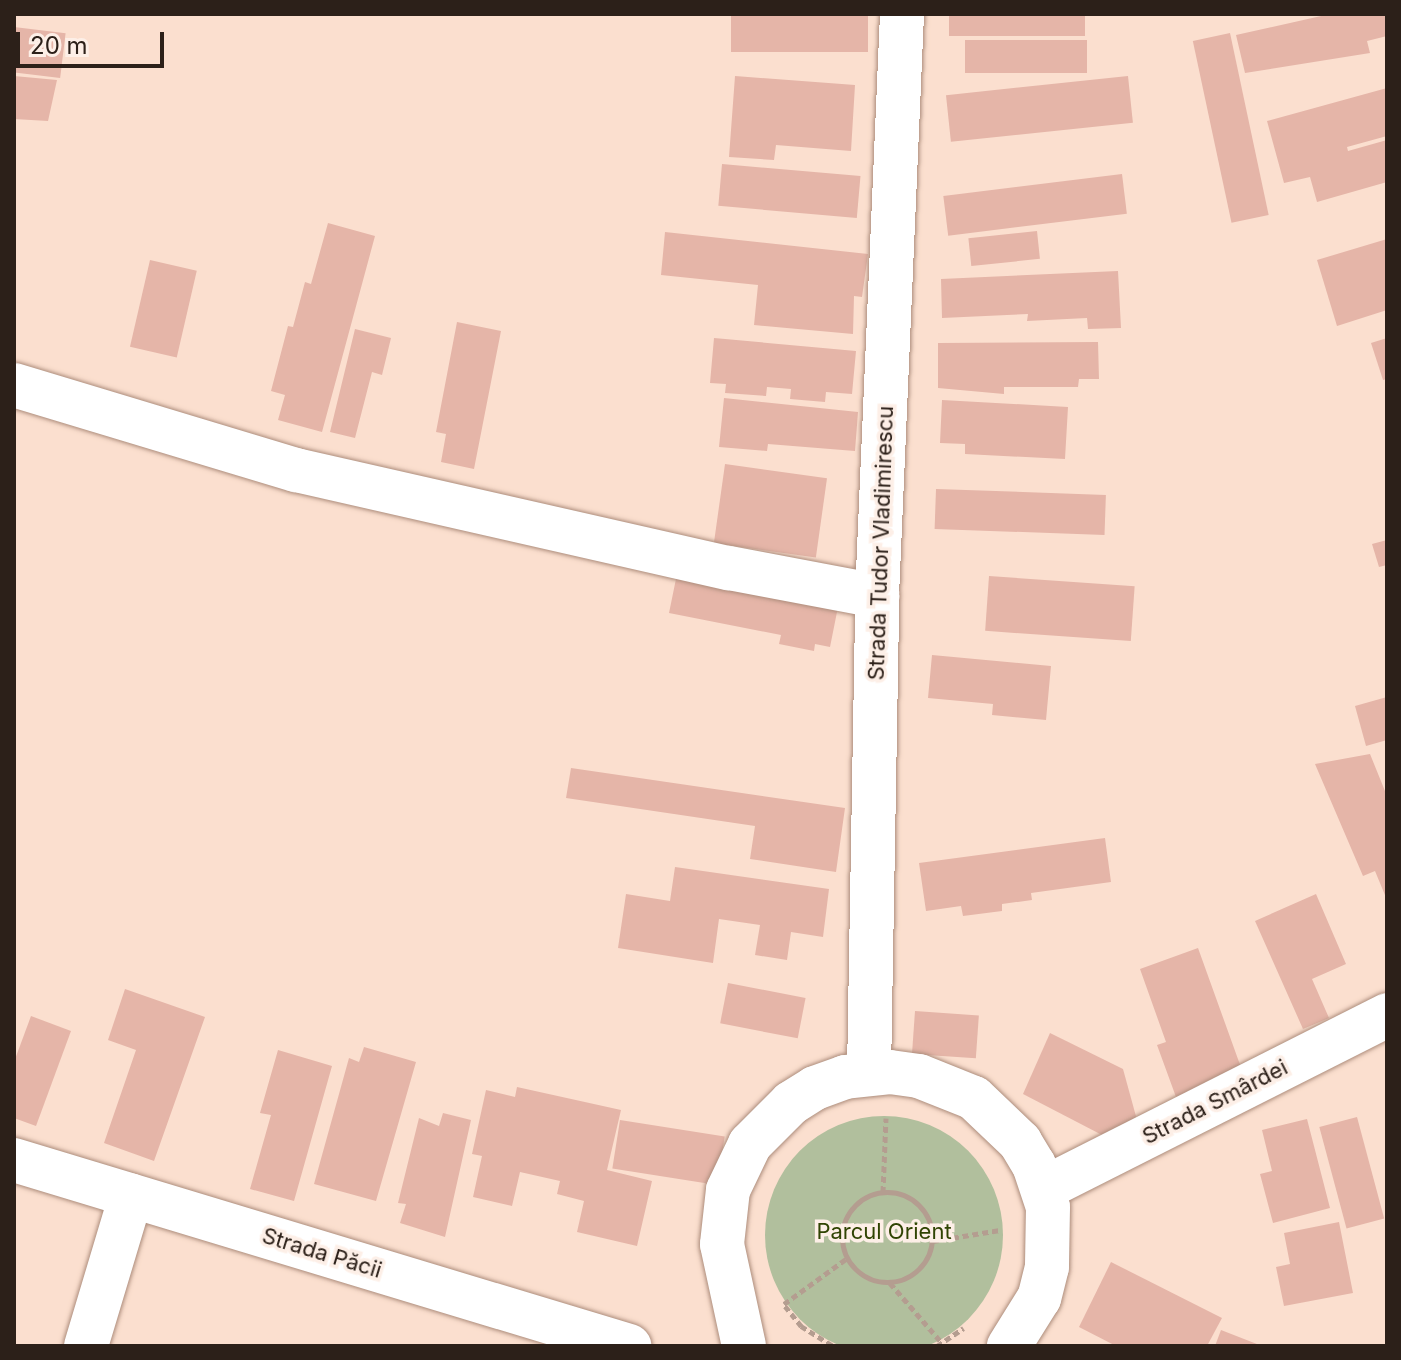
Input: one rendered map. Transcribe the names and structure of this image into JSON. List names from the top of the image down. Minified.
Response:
{"streets":{"street":["Strada Tudor Vladimirescu","Strada Smârdei","Strada Păcii"]},"parks":["Parcul Orient"],"scale_bar":"20 m"}
